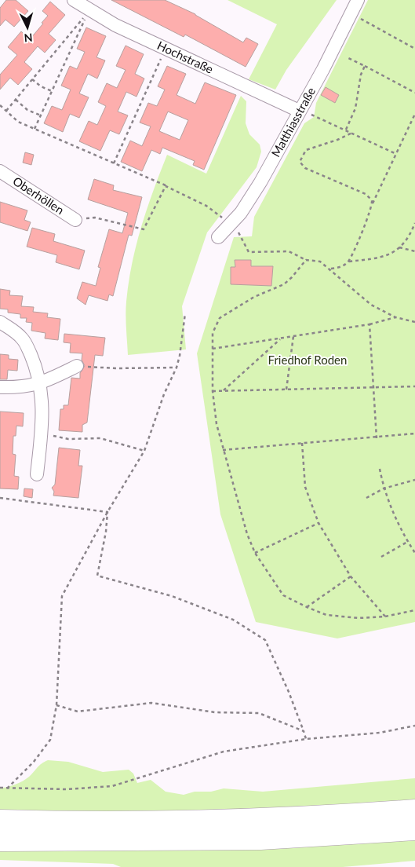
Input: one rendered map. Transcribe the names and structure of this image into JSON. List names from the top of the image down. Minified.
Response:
{"streets":{"street":["Hochstraße","Matthiasstraße","Oberhöllen"]},"crossings":[["Hochstraße","Matthiasstraße"]],"parks":["Friedhof Roden"],"north":"bottom"}
